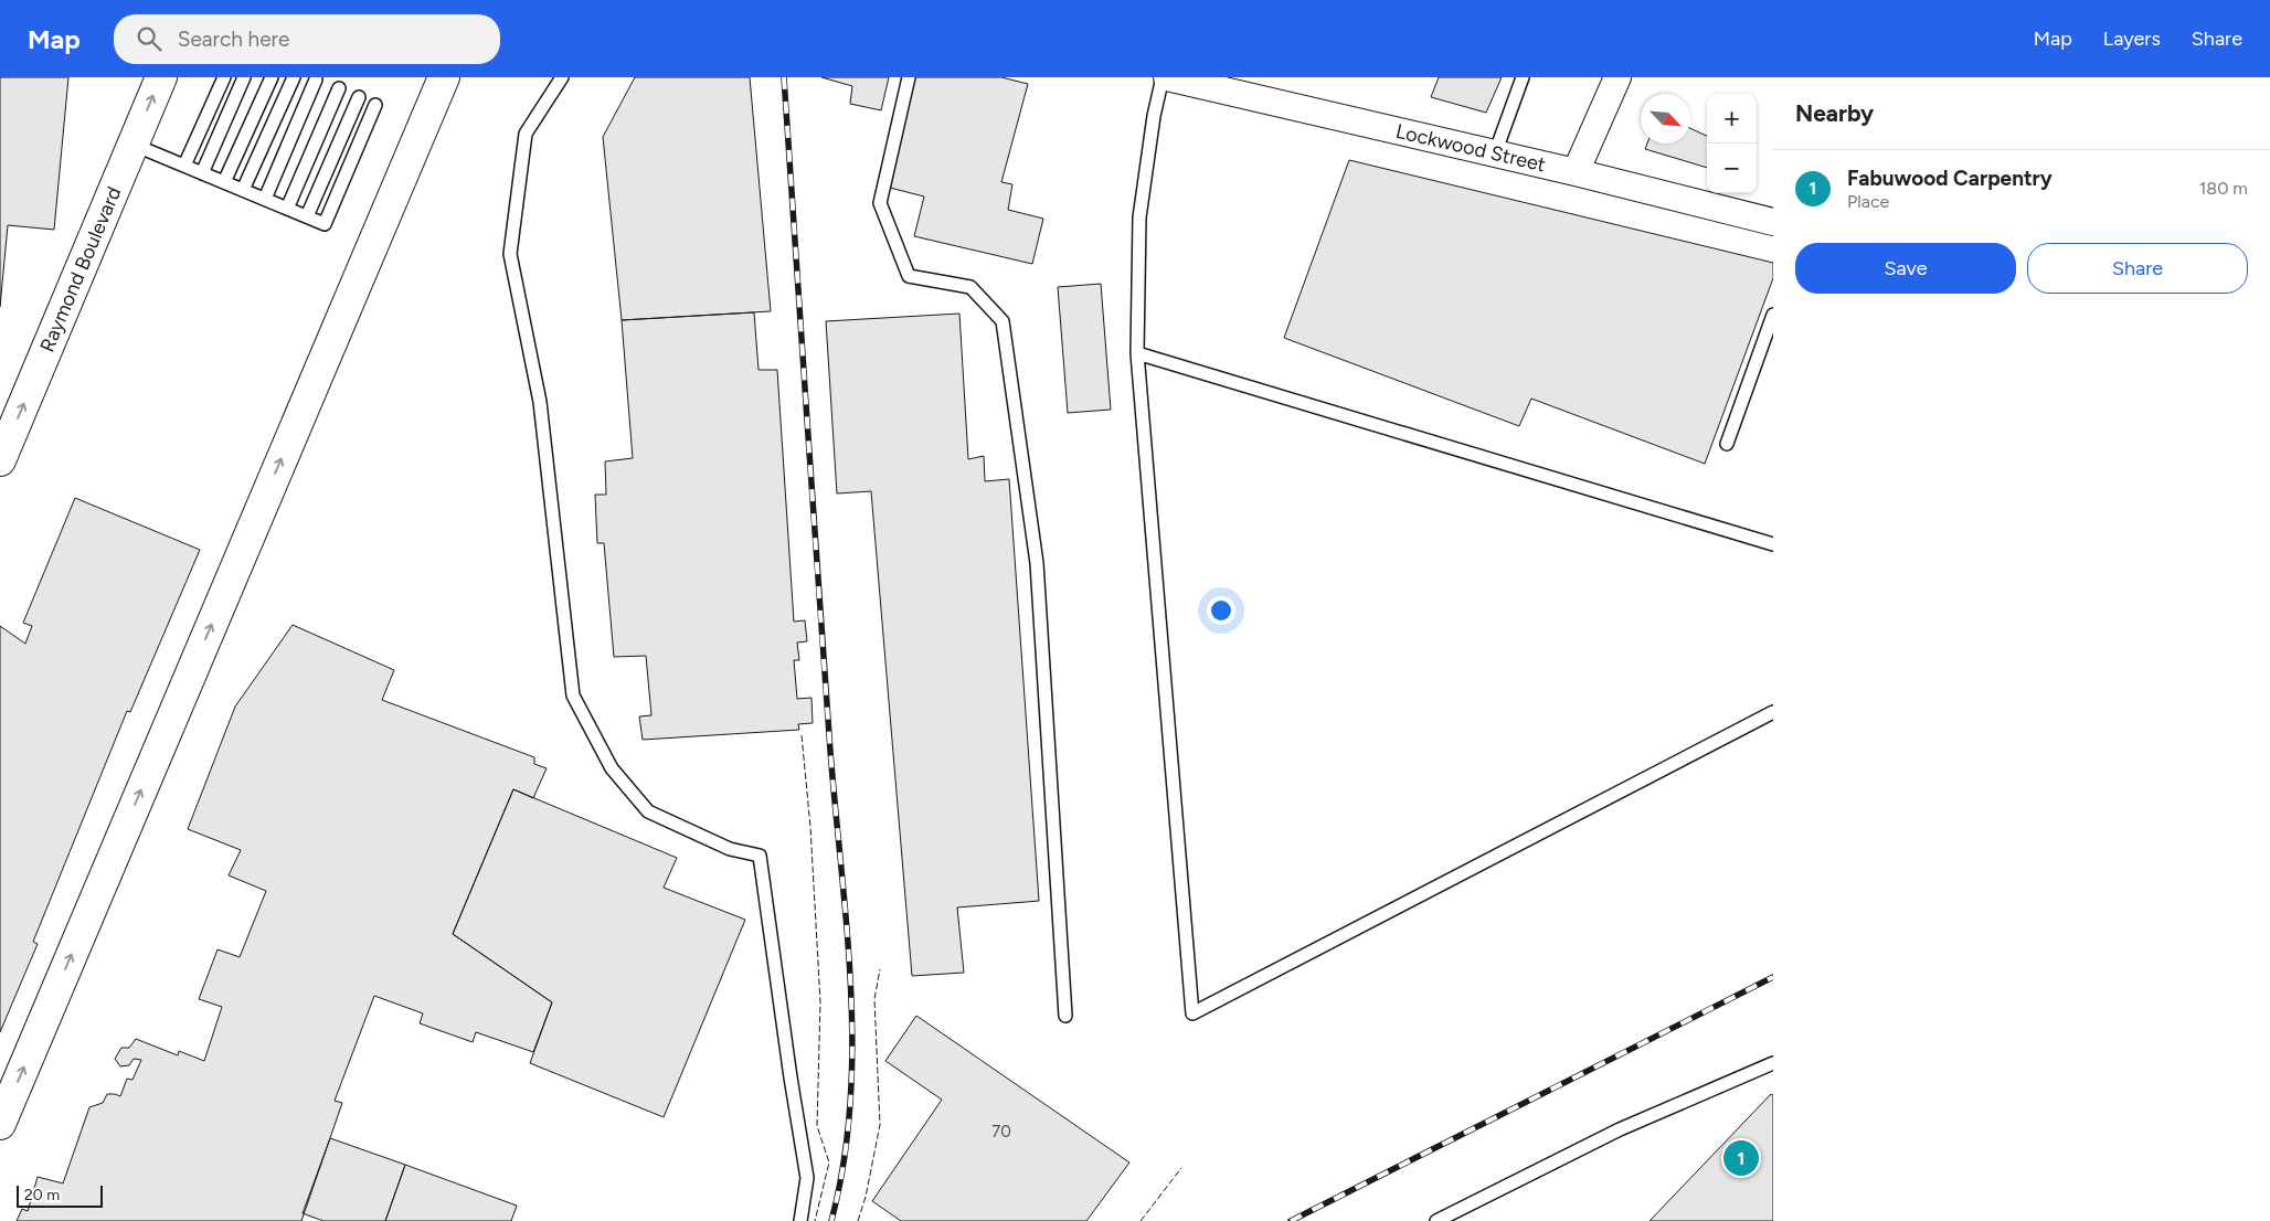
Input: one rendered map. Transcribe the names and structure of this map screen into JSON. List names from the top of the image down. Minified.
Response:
{"streets":{"main road":["Raymond Boulevard"],"street":["Lockwood Street"]},"house_numbers":["70"],"scale_bar":"20 m","north":"bottom right","page":{"header":"Map","search":"Search here","nav":["Map","Layers","Share"],"heading":"Nearby","map_buttons":["+","−"],"list":[{"mark":"1","name":"Fabuwood Carpentry","note":"Place","value":"180 m"}],"buttons":["Save","Share"],"pins":"1","scale":"20 m"}}
